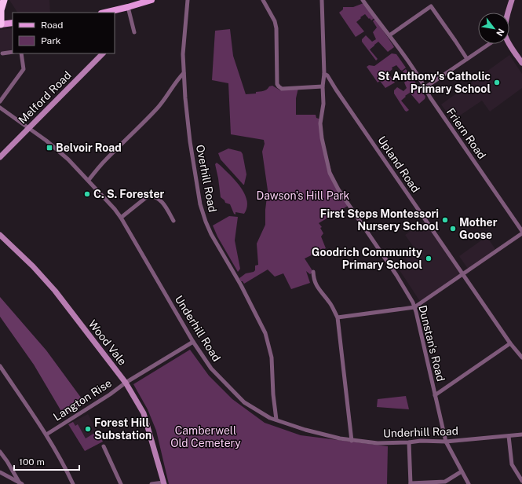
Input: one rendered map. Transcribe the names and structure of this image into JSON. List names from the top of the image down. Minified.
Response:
{"streets":{"street":["Melford Road","Friern Road","Upland Road","Overhill Road","Underhill Road","Wood Vale","Dunstan's Road","Langton Rise"]},"crossings":[["Melford Road","Underhill Road"],["Upland Road","Dunstan's Road"],["Overhill Road","Underhill Road"],["Underhill Road","Dunstan's Road"],["Underhill Road","Langton Rise"],["Wood Vale","Langton Rise"]],"parks":["Dawson's Hill Park","Camberwell Old Cemetery"],"places":{"other":["St Anthony's Catholic Primary School","C. S. Forester","First Steps Montessori Nursery School","Mother Goose","Goodrich Community Primary School","Forest Hill Substation"],"transit":["Belvoir Road"]},"legend":["Road","Park"],"scale_bar":"100 m","north":"bottom right"}
